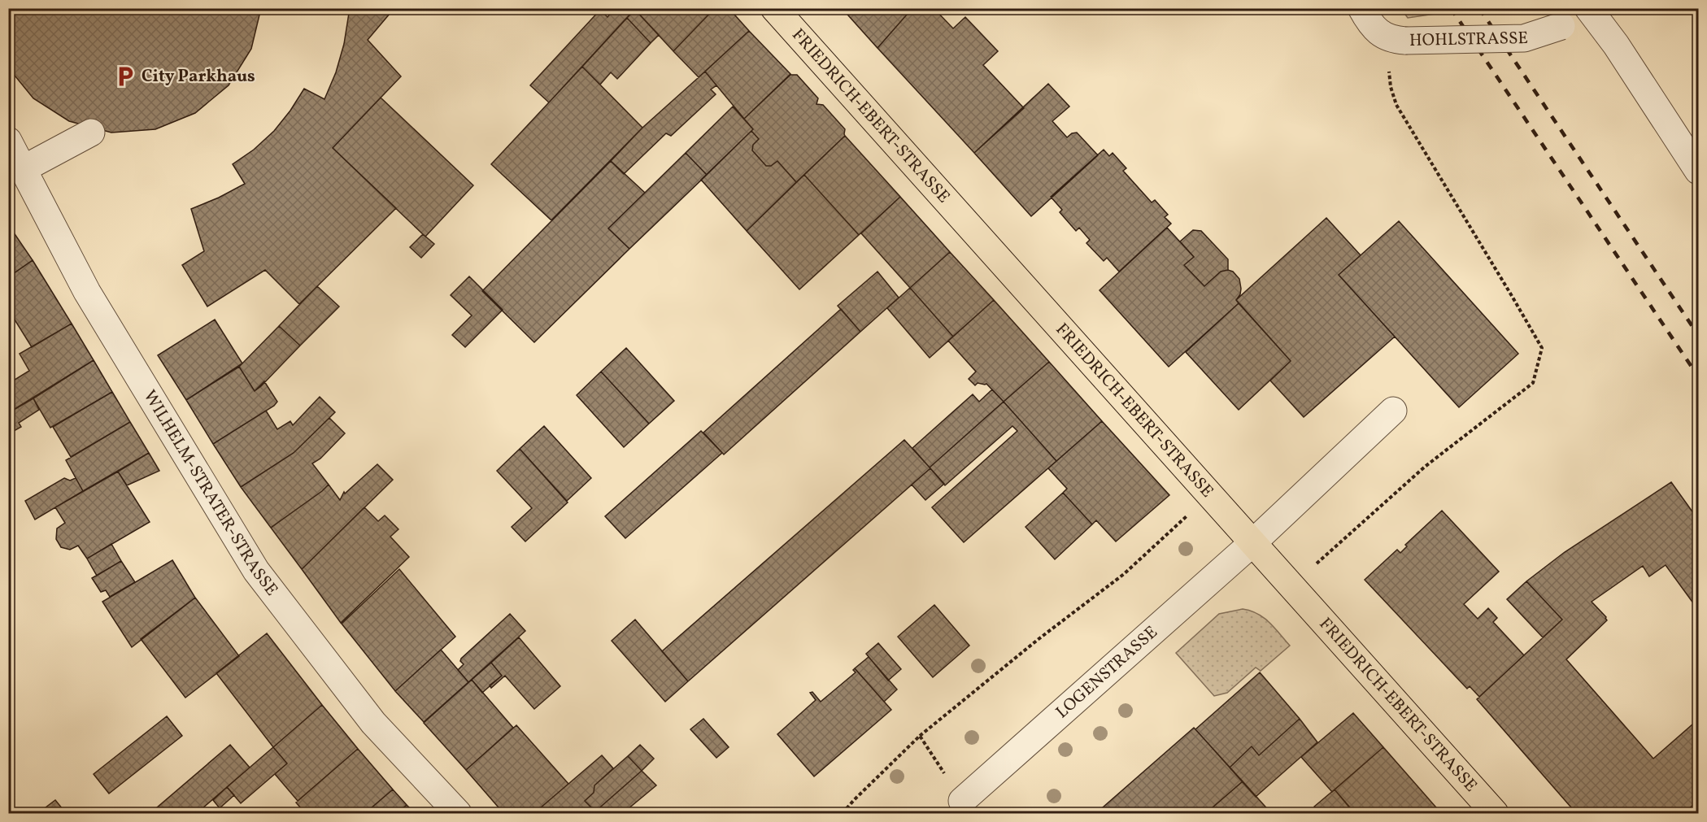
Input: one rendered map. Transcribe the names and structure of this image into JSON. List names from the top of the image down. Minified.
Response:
{"streets":{"main road":["FRIEDRICH-EBERT-STRASSE"],"street":["HOHLSTRASSE","WILHELM-STRATER-STRASSE","LOGENSTRASSE"]},"crossings":[["FRIEDRICH-EBERT-STRASSE","LOGENSTRASSE"]],"places":{"parking":["City Parkhaus"]}}
